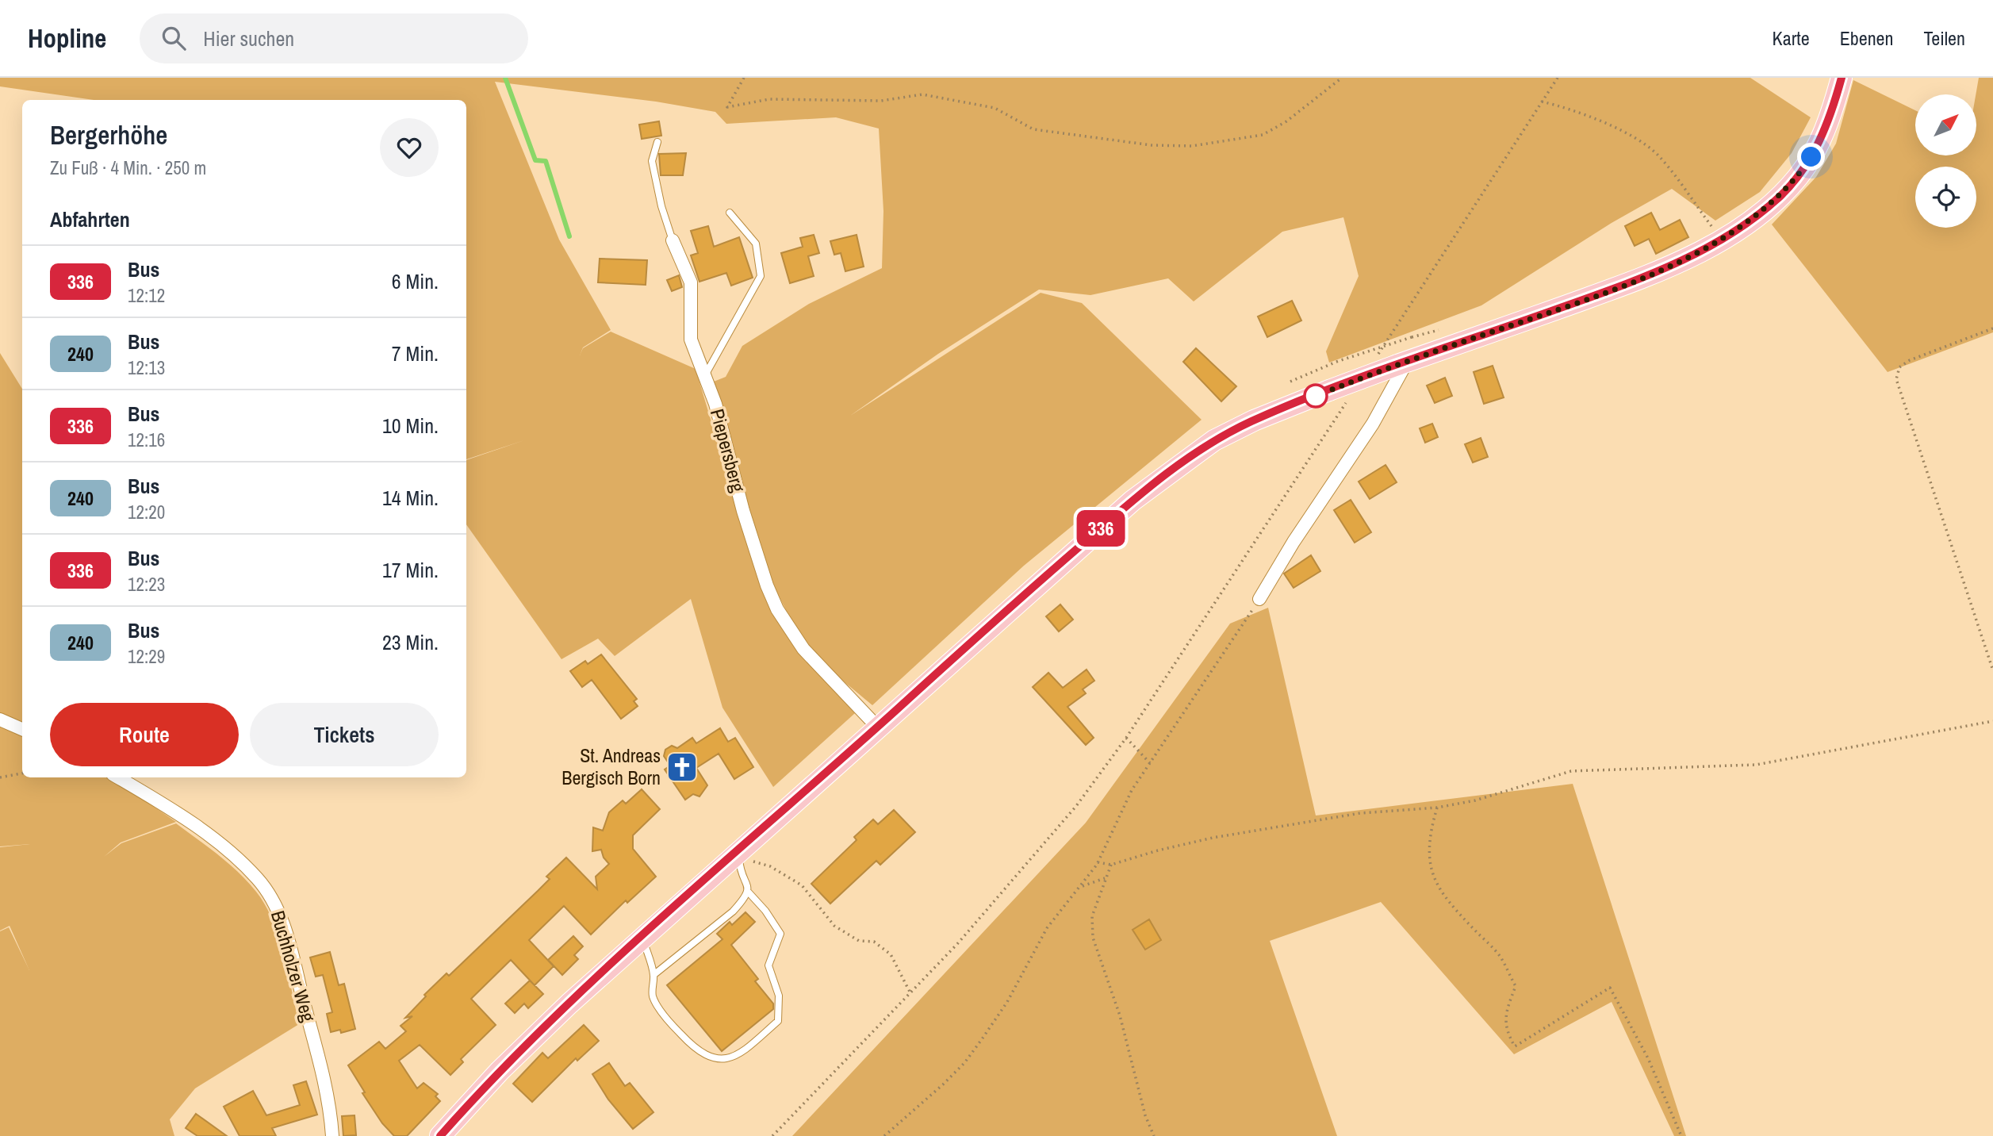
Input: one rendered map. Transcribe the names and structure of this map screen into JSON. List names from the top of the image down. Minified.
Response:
{"streets":{"street":["Piepersberg","Buchholzer Weg"]},"places":{"church":["St. Andreas Bergisch Born"]},"lines":["bus line 336"],"north":"top right","page":{"header":"Hopline","search":"Hier suchen","nav":["Karte","Ebenen","Teilen"],"on_map":"336","heading":[["Bergerhöhe","Zu Fuß · 4 Min. · 250 m"],"Abfahrten"],"list":[{"mark":"336","name":"Bus","note":"12:12","value":"6 Min."},{"mark":"240","name":"Bus","note":"12:13","value":"7 Min."},{"mark":"336","name":"Bus","note":"12:16","value":"10 Min."},{"mark":"240","name":"Bus","note":"12:20","value":"14 Min."},{"mark":"336","name":"Bus","note":"12:23","value":"17 Min."},{"mark":"240","name":"Bus","note":"12:29","value":"23 Min."}],"buttons":["Route","Tickets"]}}
